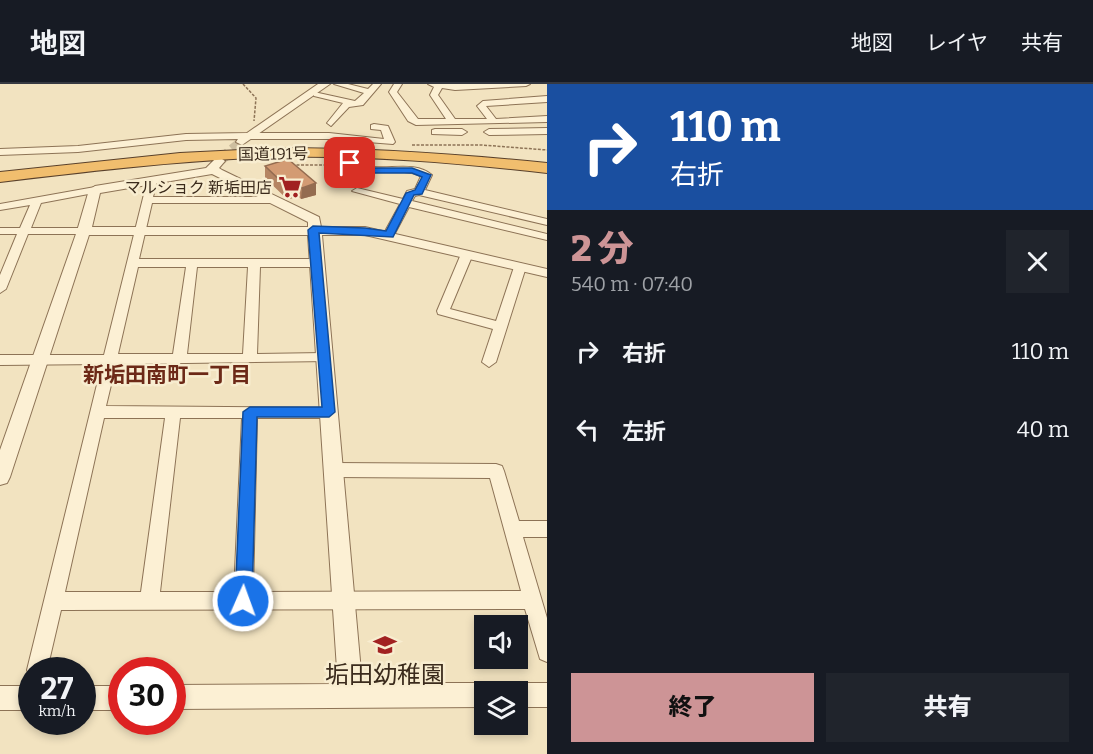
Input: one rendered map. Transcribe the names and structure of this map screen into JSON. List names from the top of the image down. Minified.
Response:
{"streets":{"highway":["国道191号"]},"districts":["新垢田南町一丁目"],"places":{"supermarket":["マルショク 新垢田店"],"school or university":["垢田幼稚園"]},"page":{"header":"地図","nav":["地図","レイヤ","共有"],"turn":["110 m","右折"],"heading":["2 分","540 m · 07:40"],"list":[{"name":"右折","value":"110 m"},{"name":"左折","value":"40 m"}],"speed":"27 km/h","limit":"30","buttons":["終了","共有"]}}
